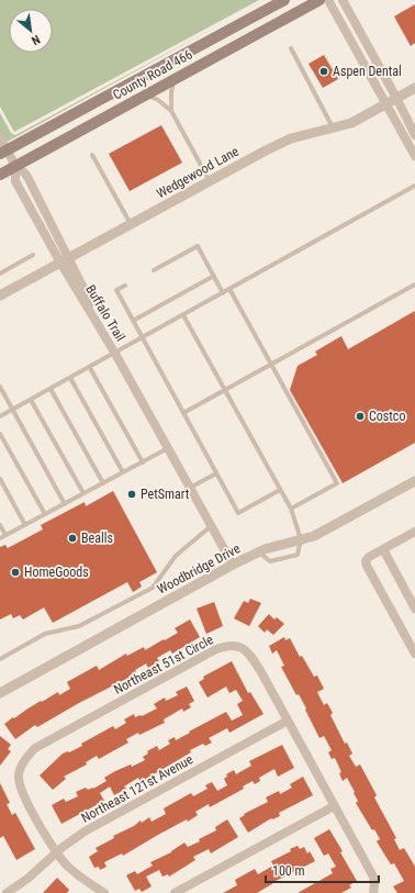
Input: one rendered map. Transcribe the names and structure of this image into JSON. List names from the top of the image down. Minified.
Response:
{"streets":{"main road":["County Road 466"],"street":["Wedgewood Lane","Buffalo Trail","Woodbridge Drive","Northeast 51st Circle","Northeast 121st Avenue"]},"crossings":[["County Road 466","Buffalo Trail"],["Wedgewood Lane","Buffalo Trail"],["Buffalo Trail","Woodbridge Drive"],["Northeast 51st Circle","Northeast 121st Avenue"]],"places":["Aspen Dental","Costco","PetSmart","Bealls","HomeGoods"],"scale_bar":"100 m","north":"bottom right"}
